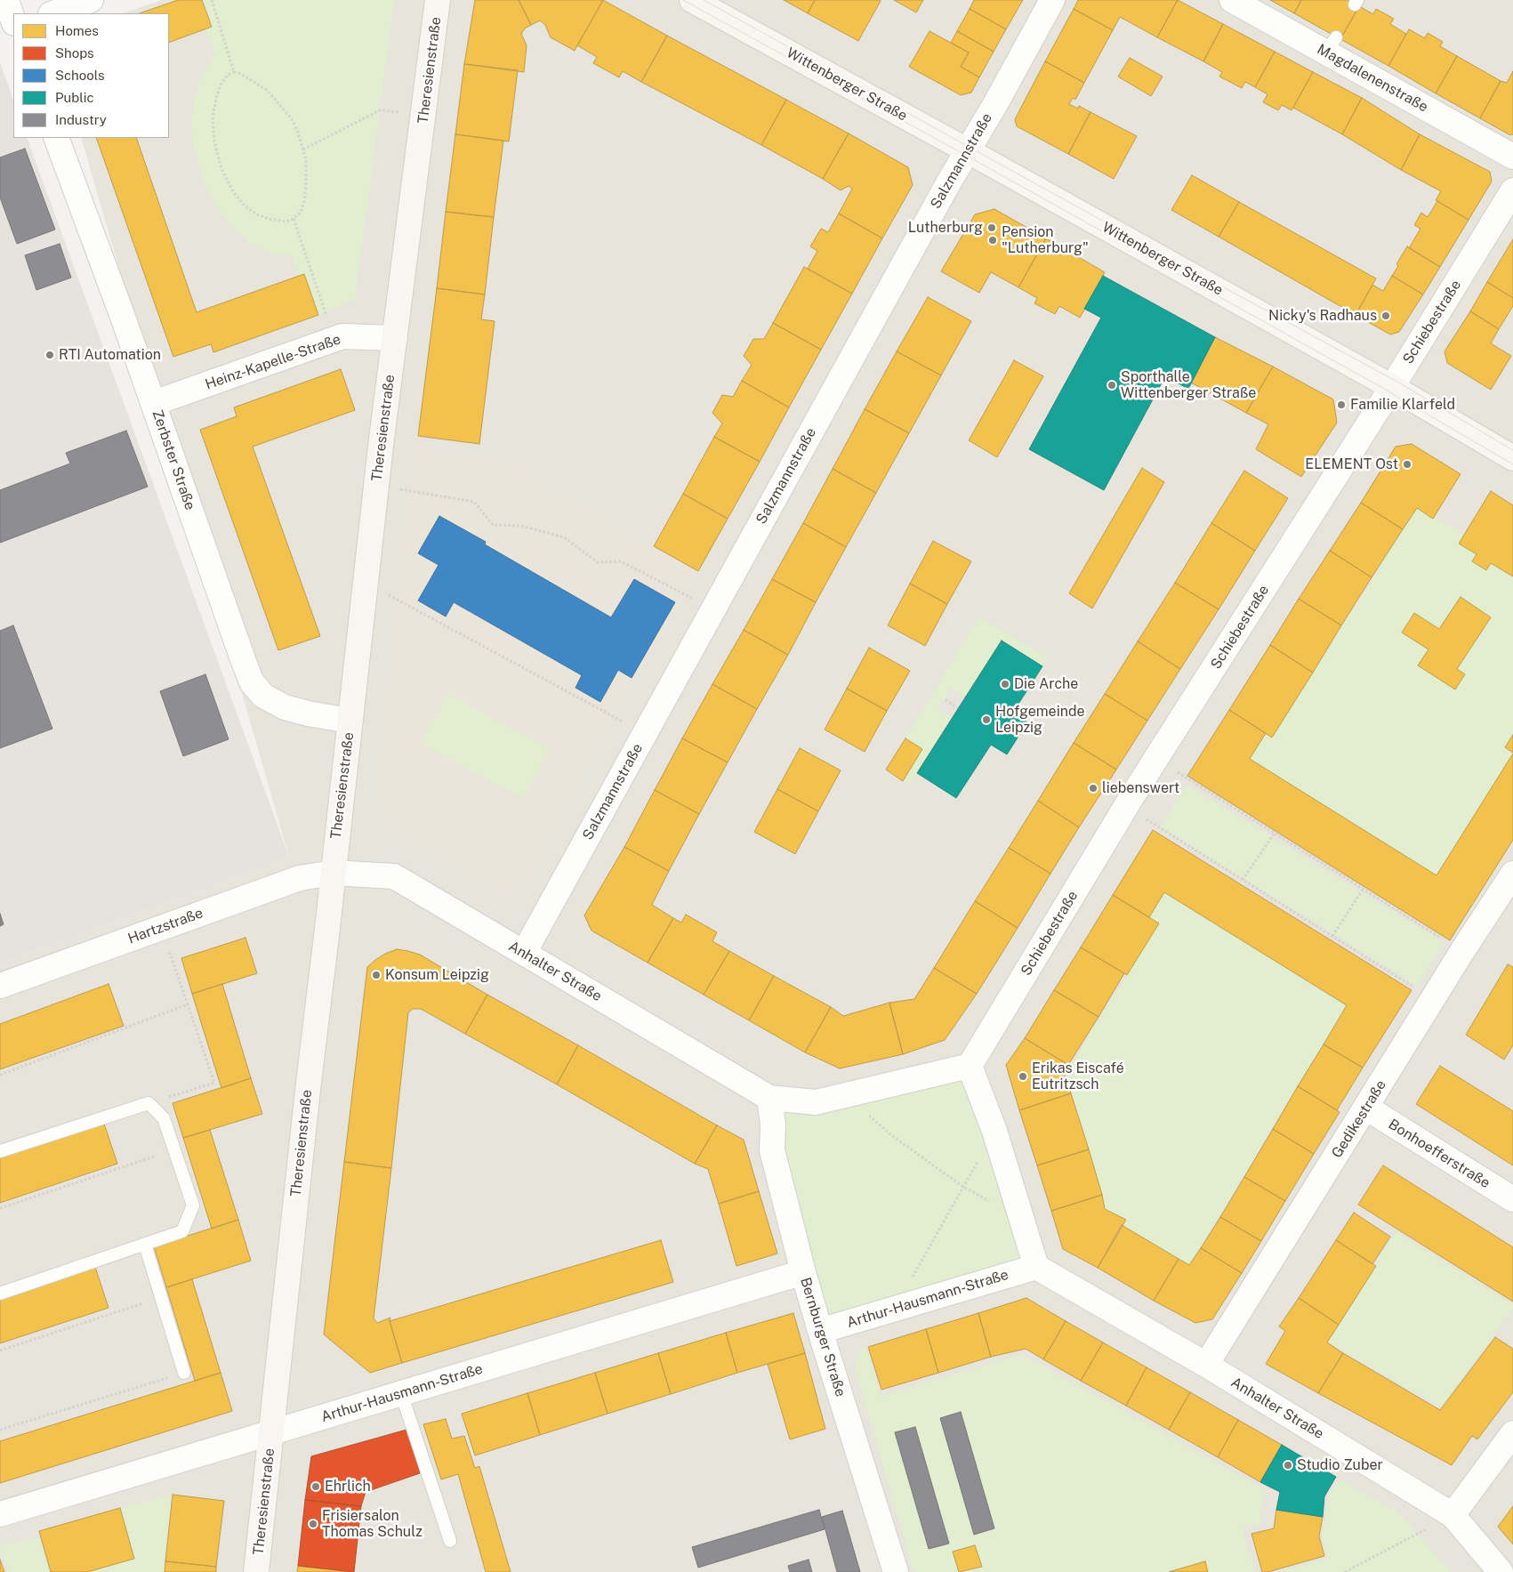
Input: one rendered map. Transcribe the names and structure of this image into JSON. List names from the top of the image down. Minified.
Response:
{"streets":{"main road":["Theresienstraße","Wittenberger Straße"],"street":["Magdalenenstraße","Salzmannstraße","Schiebestraße","Heinz-Kapelle-Straße","Zerbster Straße","Hartzstraße","Anhalter Straße","Gedikestraße","Bonhoefferstraße","Arthur-Hausmann-Straße","Bernburger Straße"]},"crossings":[["Theresienstraße","Heinz-Kapelle-Straße"],["Theresienstraße","Zerbster Straße"],["Theresienstraße","Hartzstraße"],["Theresienstraße","Anhalter Straße"],["Theresienstraße","Arthur-Hausmann-Straße"],["Wittenberger Straße","Salzmannstraße"],["Wittenberger Straße","Schiebestraße"],["Salzmannstraße","Anhalter Straße"],["Heinz-Kapelle-Straße","Zerbster Straße"],["Hartzstraße","Anhalter Straße"],["Anhalter Straße","Gedikestraße"],["Anhalter Straße","Arthur-Hausmann-Straße"],["Anhalter Straße","Bernburger Straße"],["Gedikestraße","Bonhoefferstraße"],["Arthur-Hausmann-Straße","Bernburger Straße"]],"places":["Lutherburg","Pension \"Lutherburg\"","Nicky's Radhaus","RTI Automation","Sporthalle Wittenberger Straße","Familie Klarfeld","ELEMENT Ost","Die Arche","Hofgemeinde Leipzig","liebenswert","Konsum Leipzig","Erikas Eiscafé Eutritzsch","Studio Zuber","Ehrlich","Frisiersalon Thomas Schulz"],"legend":["Homes","Shops","Schools","Public","Industry"]}
